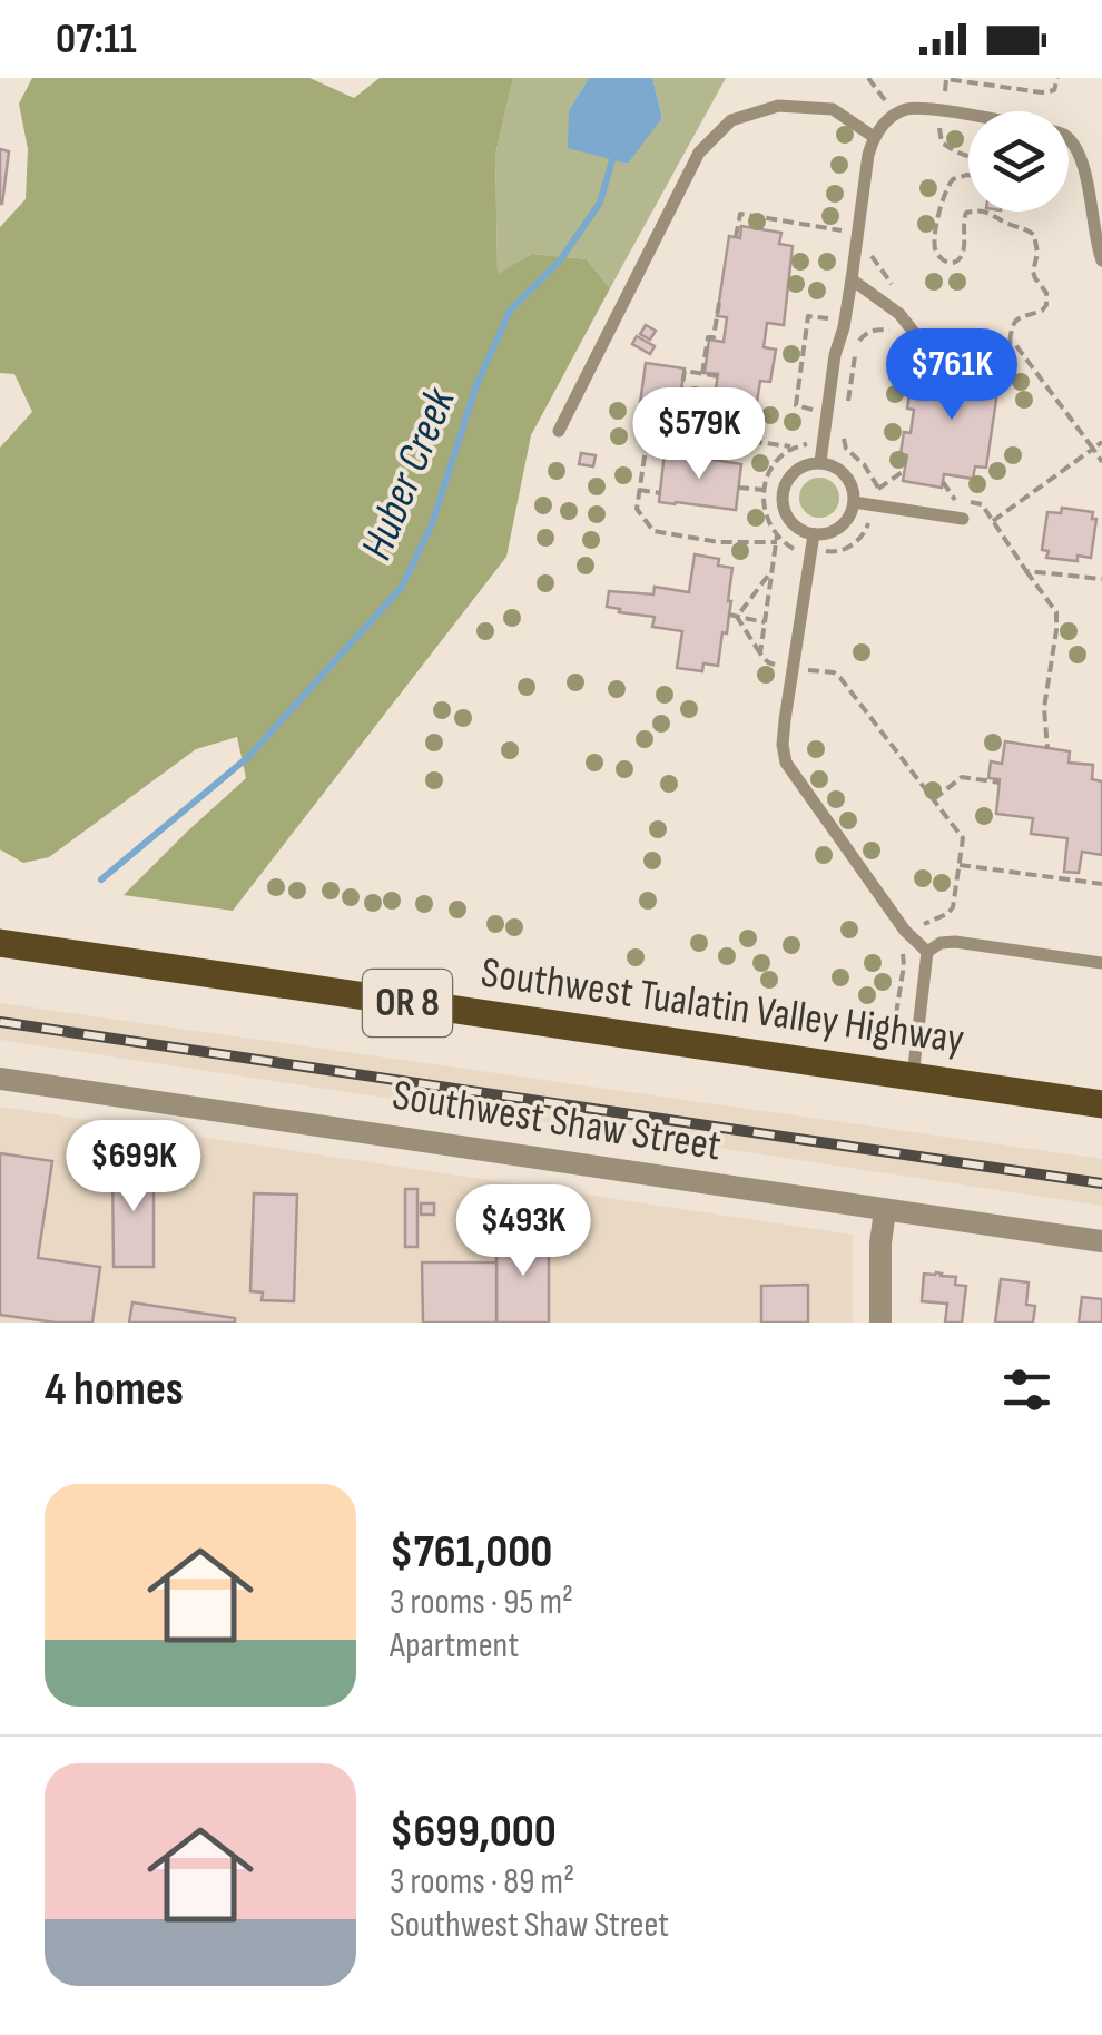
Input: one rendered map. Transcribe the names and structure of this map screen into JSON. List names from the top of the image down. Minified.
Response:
{"streets":{"main road":["OR 8","Southwest Tualatin Valley Highway"],"street":["Southwest Shaw Street"]},"water":["Huber Creek"],"page":{"status":"07:11","price":["$761K","$579K","$699K","$493K"],"heading":"4 homes","list":[{"name":"$761,000","note":"3 rooms · 95 m² · Apartment"},{"name":"$699,000","note":"3 rooms · 89 m² · Southwest Shaw Street"}]}}
